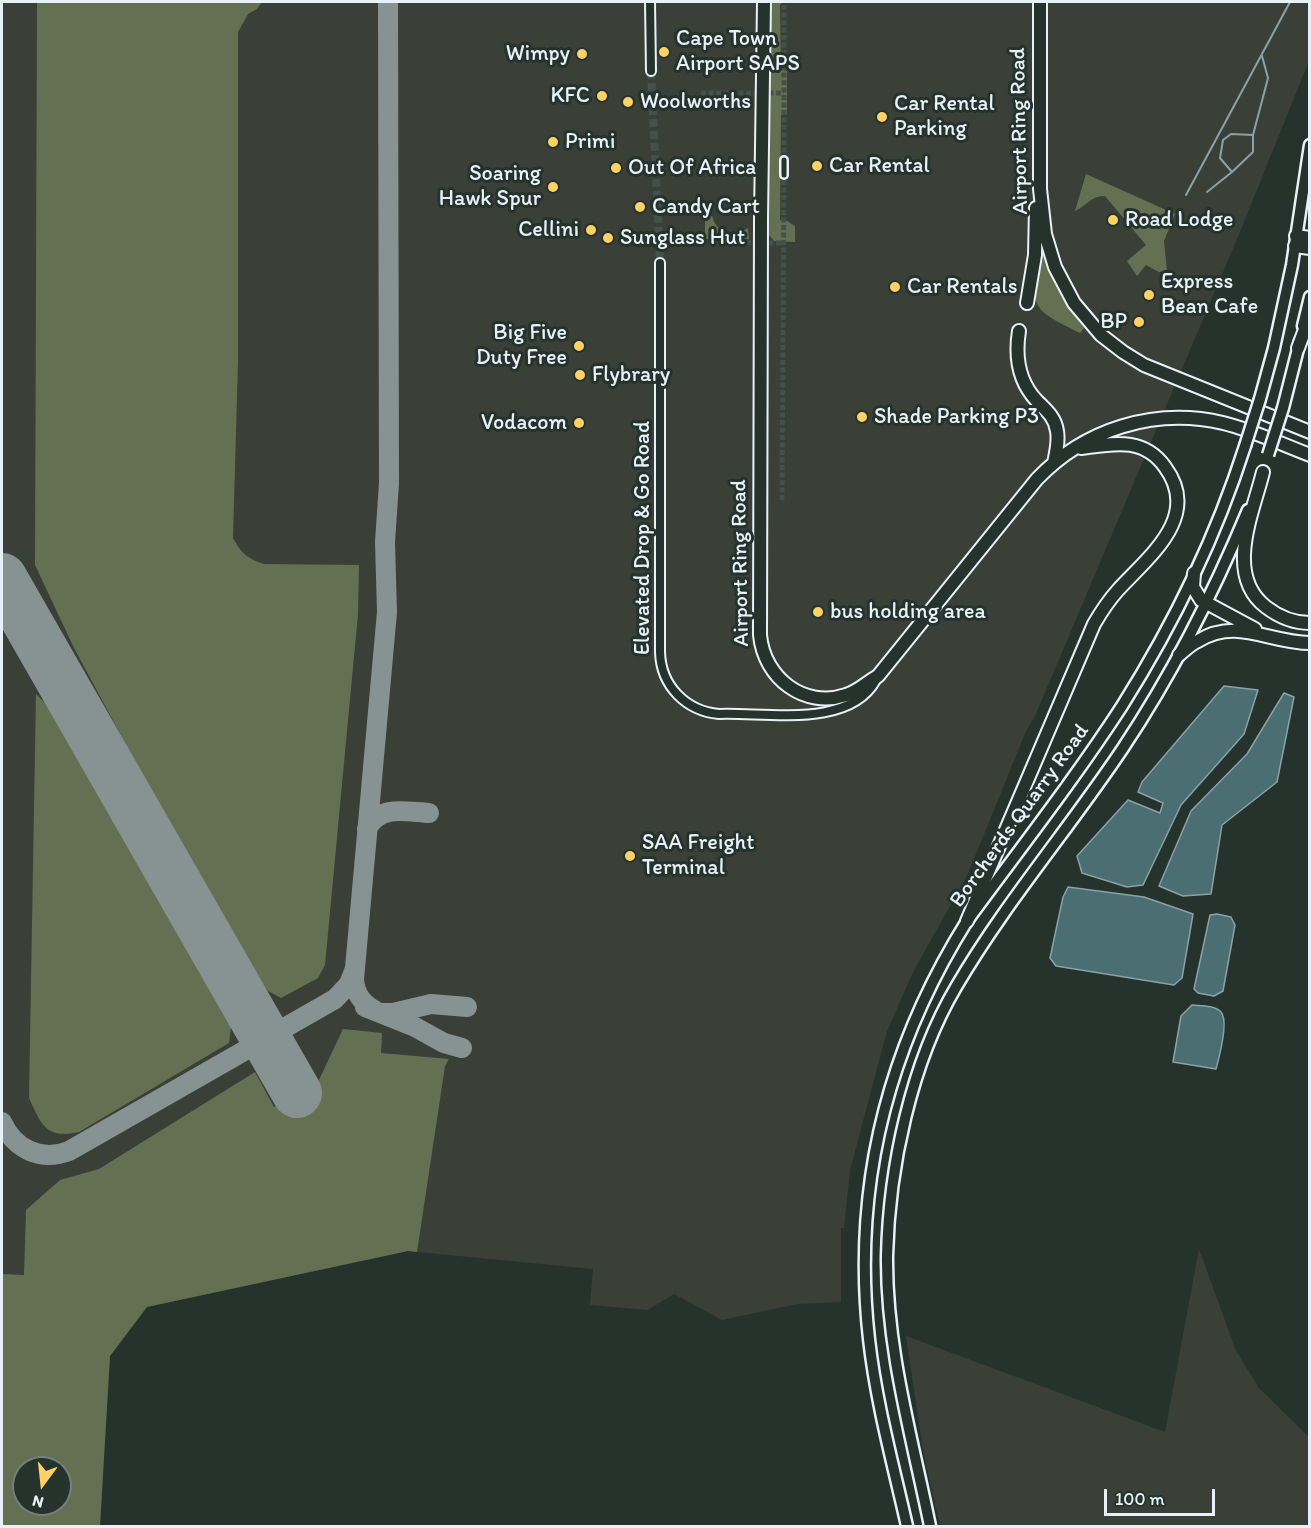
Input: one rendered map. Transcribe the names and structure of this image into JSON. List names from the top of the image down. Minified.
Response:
{"streets":{"main road":["Airport Ring Road","Borcherds Quarry Road"],"street":["Elevated Drop & Go Road"]},"crossings":[["Airport Ring Road","Elevated Drop & Go Road"]],"places":["Cape Town Airport SAPS","Wimpy","KFC","Woolworths","Car Rental Parking","Primi","Car Rental","Out Of Africa","Soaring Hawk Spur","Candy Cart","Road Lodge","Cellini","Sunglass Hut","Car Rentals","Express Bean Cafe","BP","Big Five Duty Free","Flybrary","Shade Parking P3","Vodacom","bus holding area","SAA Freight Terminal"],"scale_bar":"100 m","north":"bottom"}
